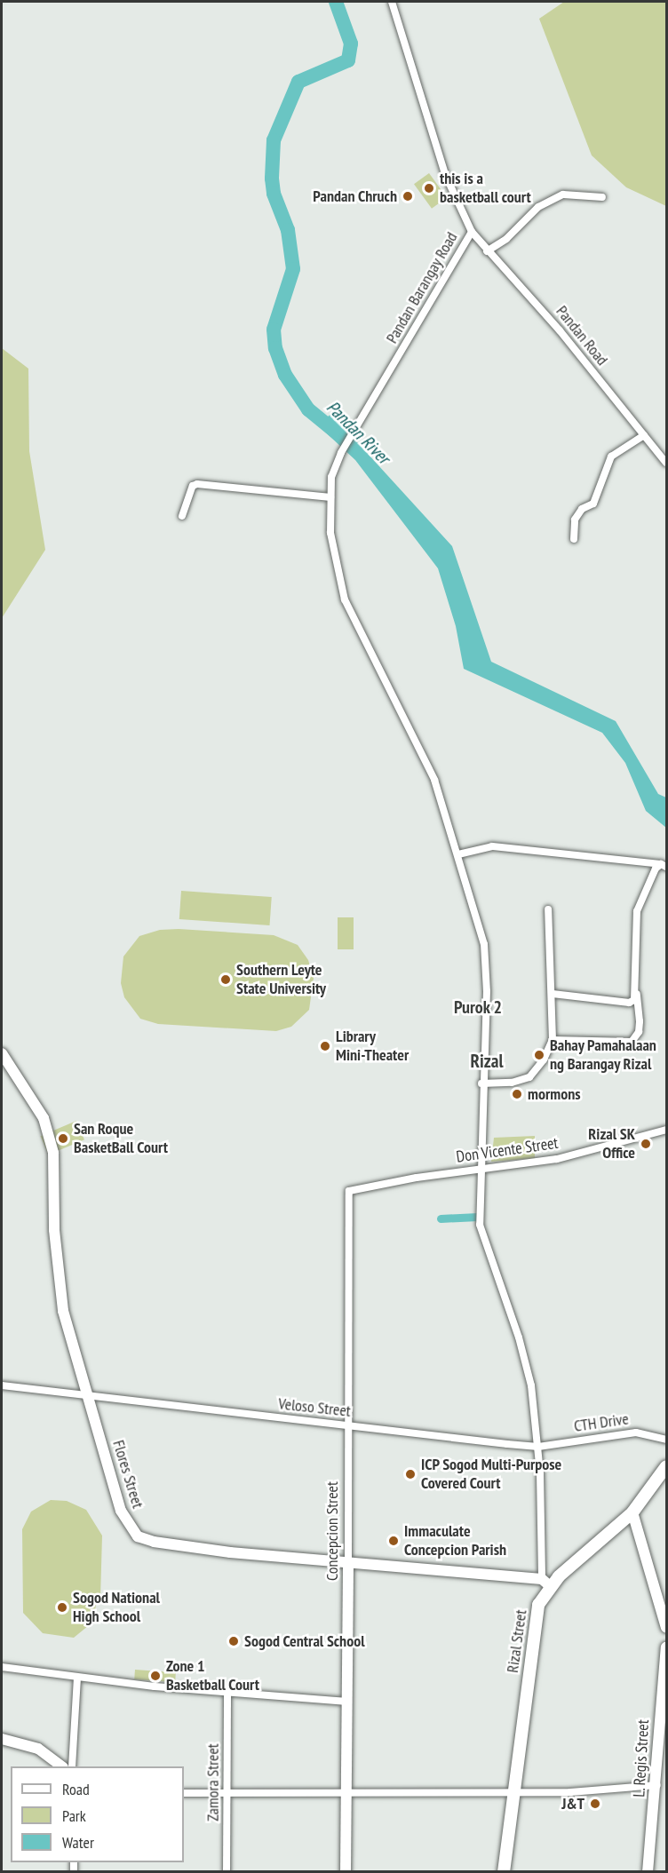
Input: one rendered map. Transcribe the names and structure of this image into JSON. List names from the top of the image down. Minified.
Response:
{"streets":{"main road":["Rizal Street"],"street":["Pandan Barangay Road","Pandan Road","Don Vicente Street","Veloso Street","CTH Drive","Flores Street","Concepcion Street","L. Regis Street","Zamora Street"]},"crossings":[["Pandan Barangay Road","Pandan Road"],["Pandan Barangay Road","Don Vicente Street"],["Pandan Barangay Road","Veloso Street"],["Pandan Barangay Road","CTH Drive"],["Pandan Barangay Road","Flores Street"],["Pandan Barangay Road","Rizal Street"],["Don Vicente Street","Concepcion Street"],["Veloso Street","CTH Drive"],["Veloso Street","Flores Street"],["Veloso Street","Concepcion Street"],["Flores Street","Concepcion Street"],["Flores Street","Rizal Street"]],"districts":["Purok 2","Rizal"],"water":["Pandan River"],"places":["this is a basketball court","Pandan Chruch","Southern Leyte State University","Library Mini-Theater","Bahay Pamahalaan ng Barangay Rizal","mormons","San Roque BasketBall Court","Rizal SK Office","ICP Sogod Multi-Purpose Covered Court","Immaculate Concepcion Parish","Sogod National High School","Sogod Central School","Zone 1 Basketball Court","J&T"],"legend":["Road","Park","Water"]}
